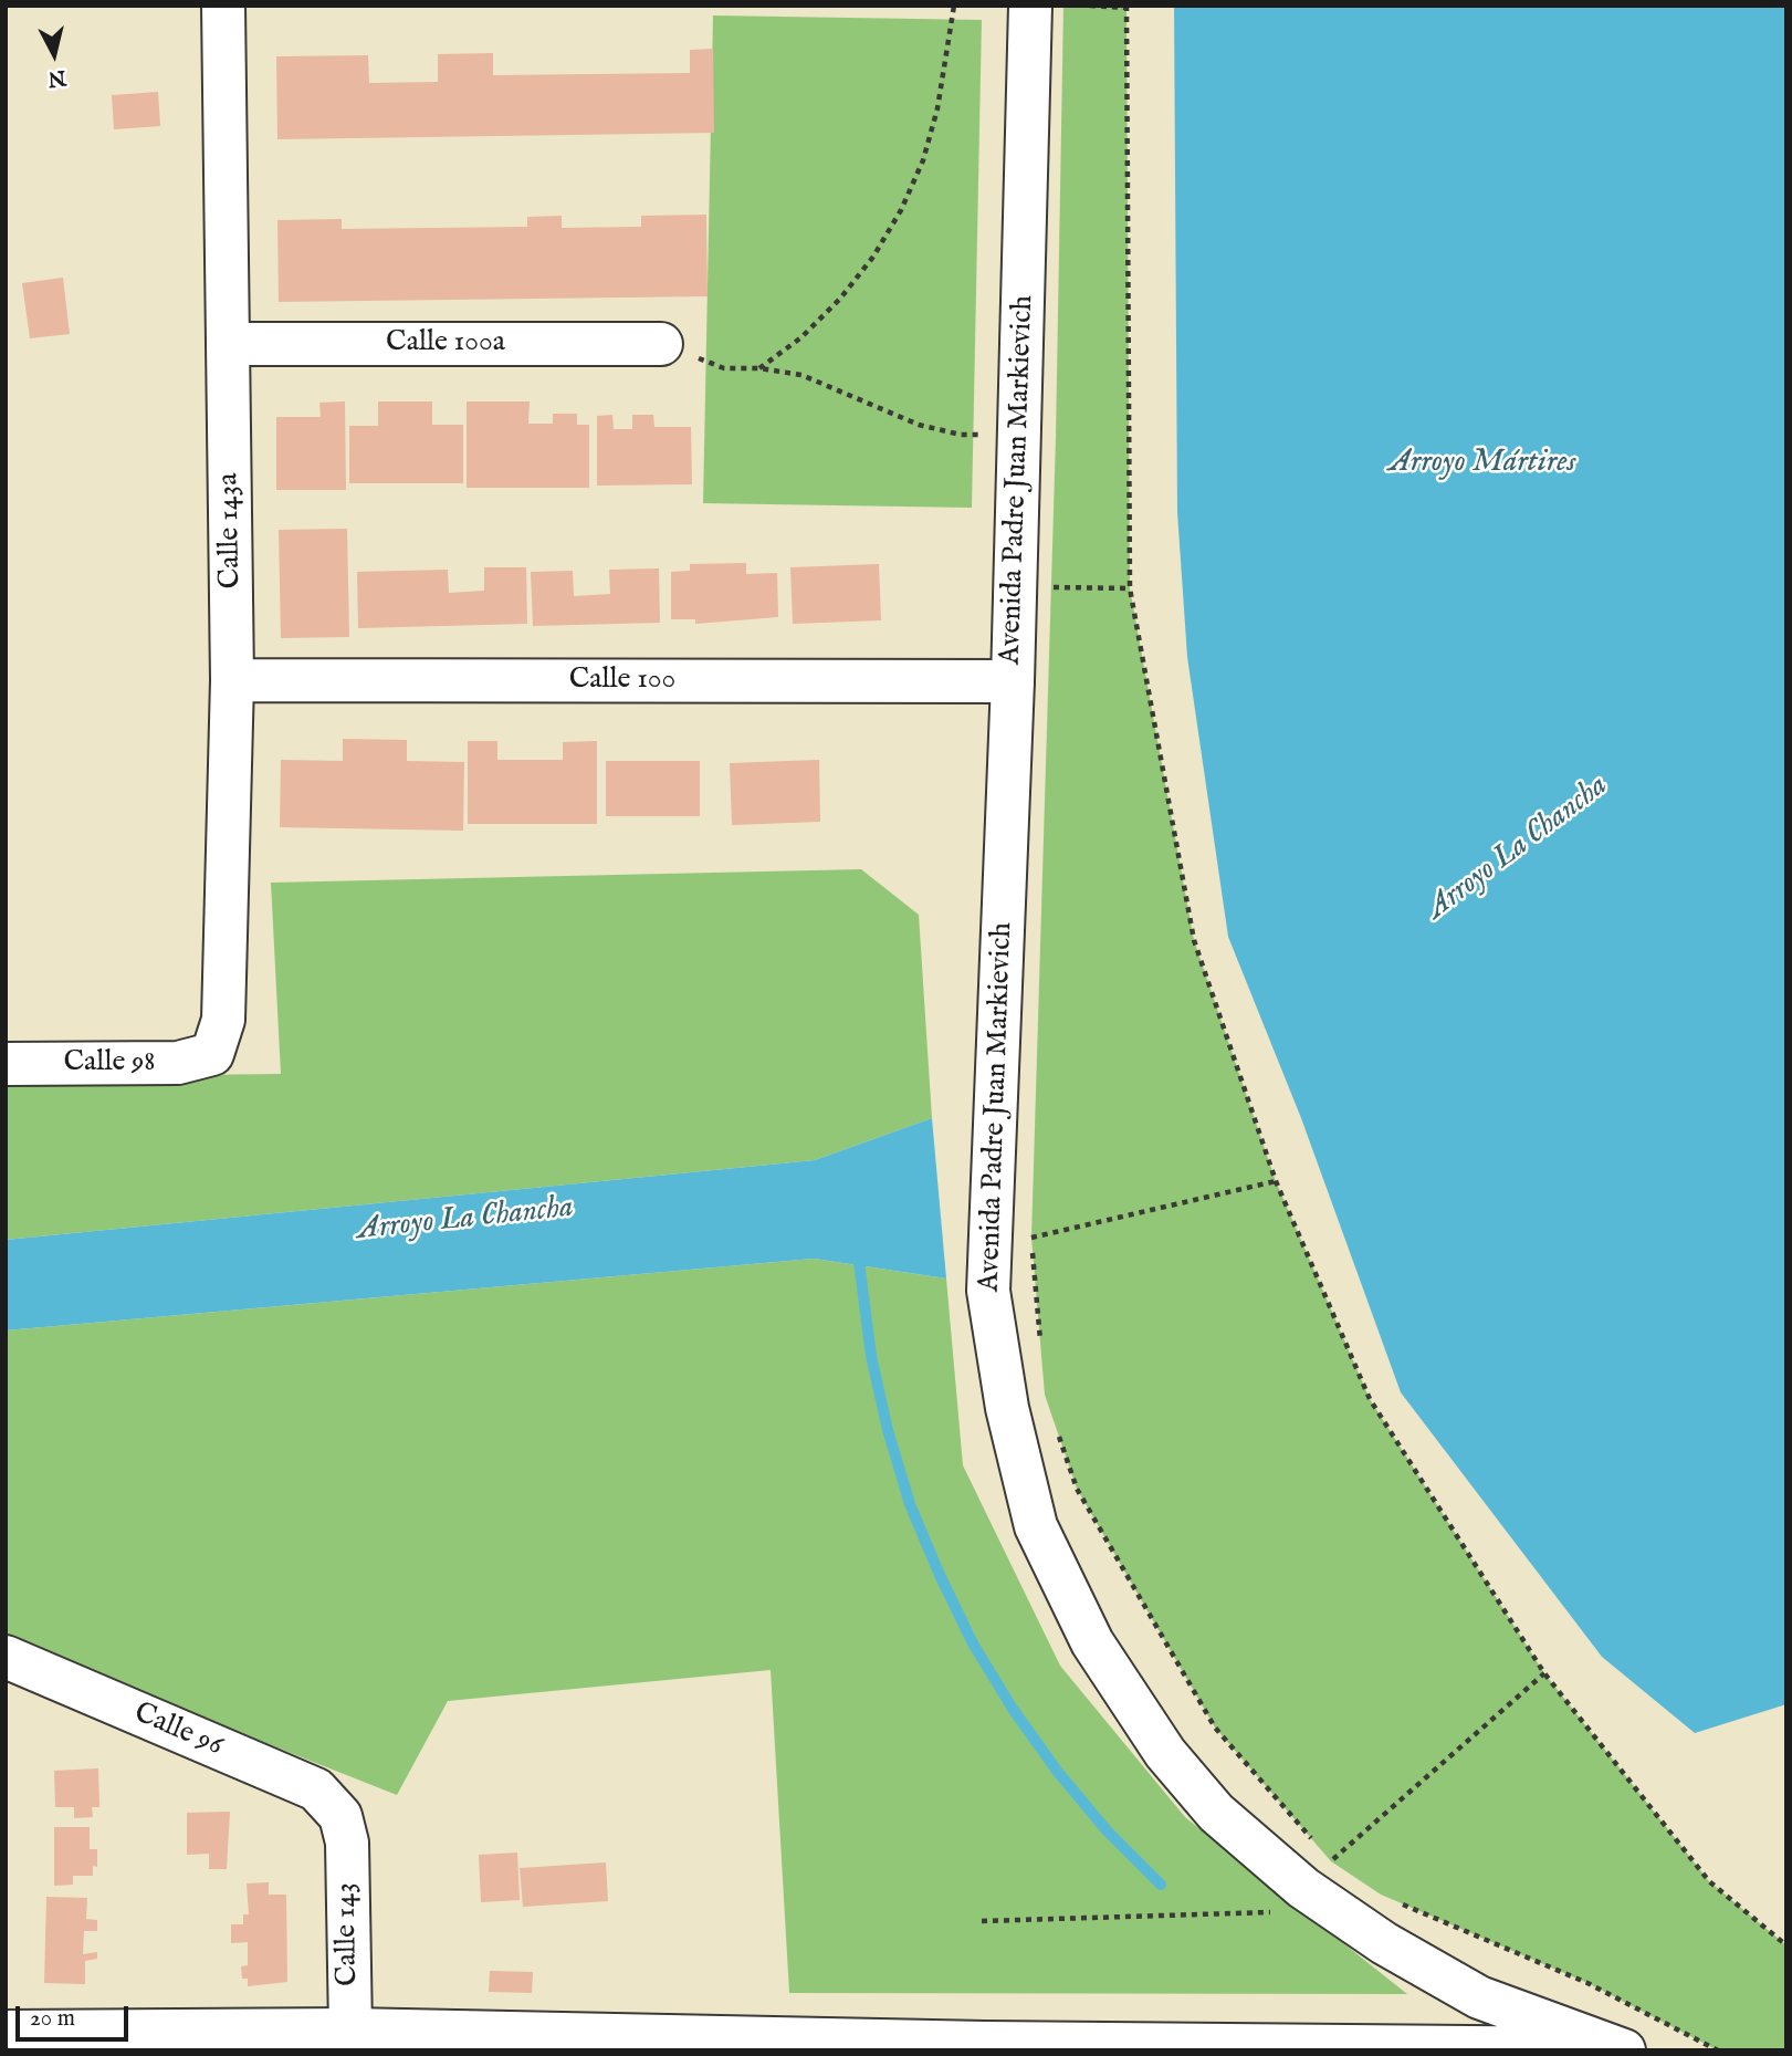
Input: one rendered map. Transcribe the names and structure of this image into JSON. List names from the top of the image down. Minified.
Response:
{"streets":{"main road":["Calle 100a","Avenida Padre Juan Markievich","Calle 143a","Calle 100","Calle 98","Calle 96","Calle 143"]},"crossings":[["Calle 100a","Calle 143a"],["Avenida Padre Juan Markievich","Calle 100"],["Calle 143a","Calle 100"],["Calle 143a","Calle 98"],["Calle 96","Calle 143"]],"water":["Arroyo Mártires","Arroyo La Chancha"],"scale_bar":"20 m","north":"bottom"}
